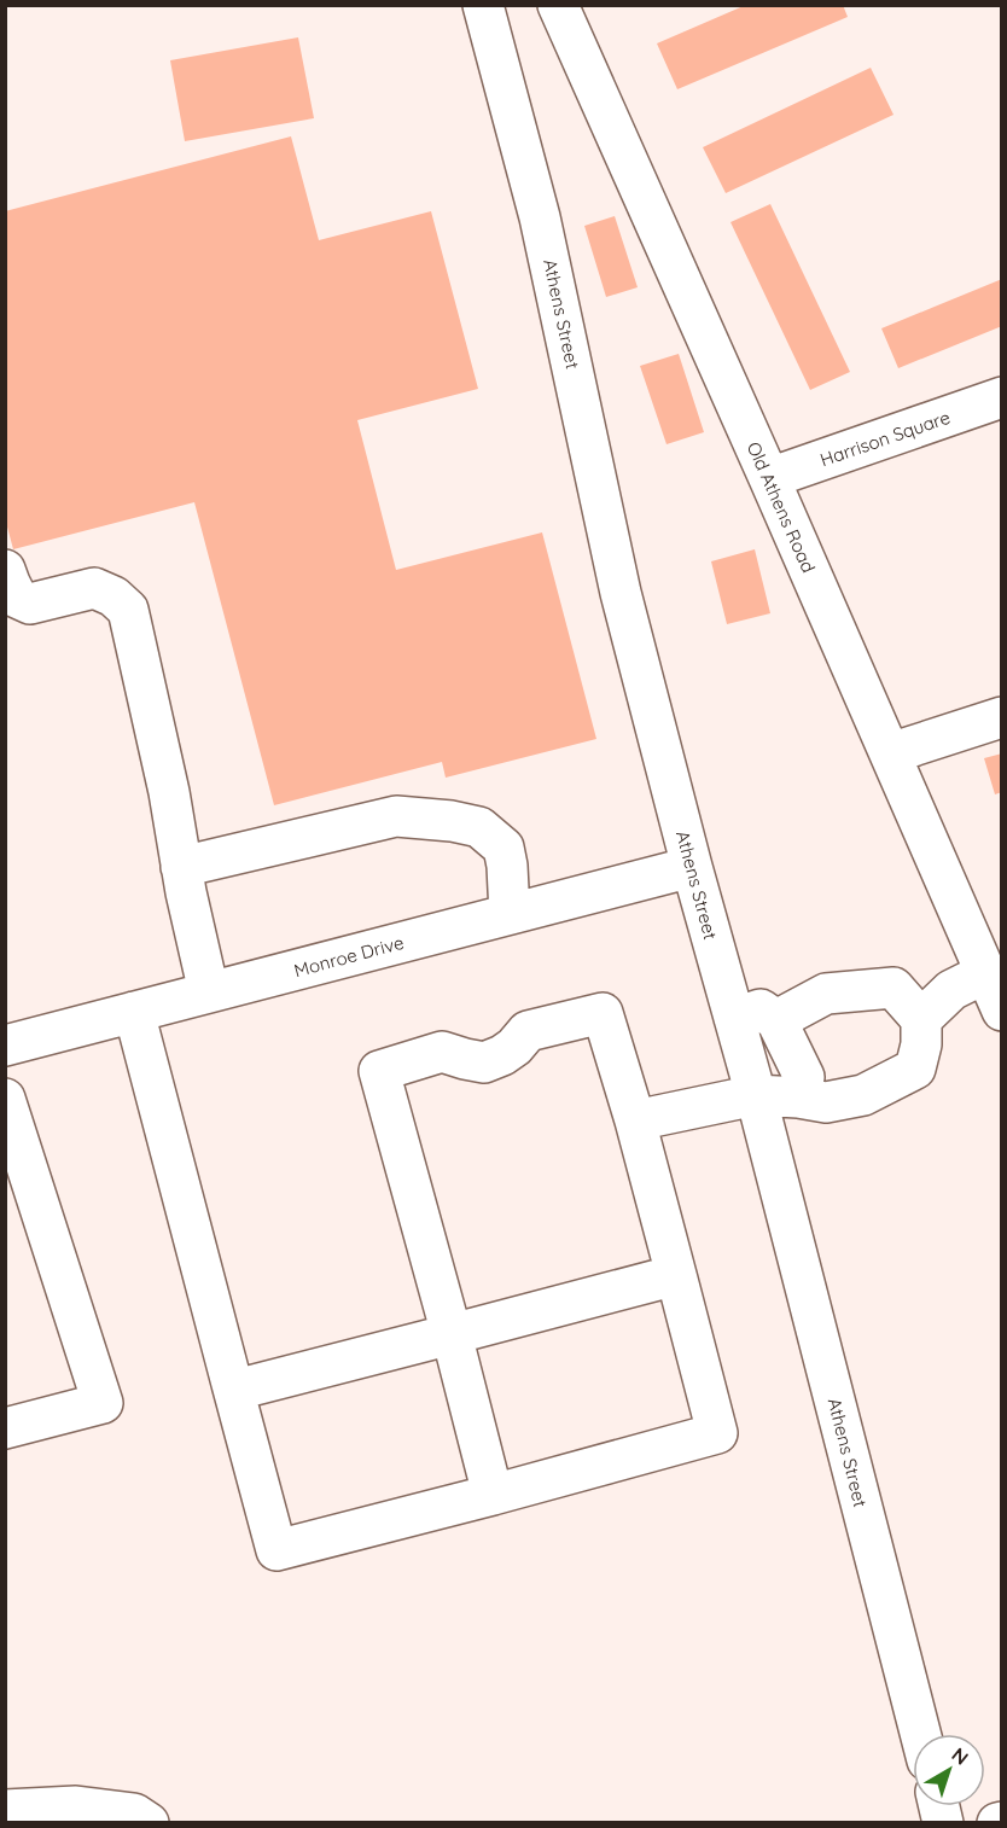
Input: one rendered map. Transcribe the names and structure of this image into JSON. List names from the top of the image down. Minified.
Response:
{"streets":{"street":["Athens Street","Harrison Square","Old Athens Road","Monroe Drive"]},"crossings":[["Athens Street","Monroe Drive"],["Harrison Square","Old Athens Road"]],"north":"top right"}
